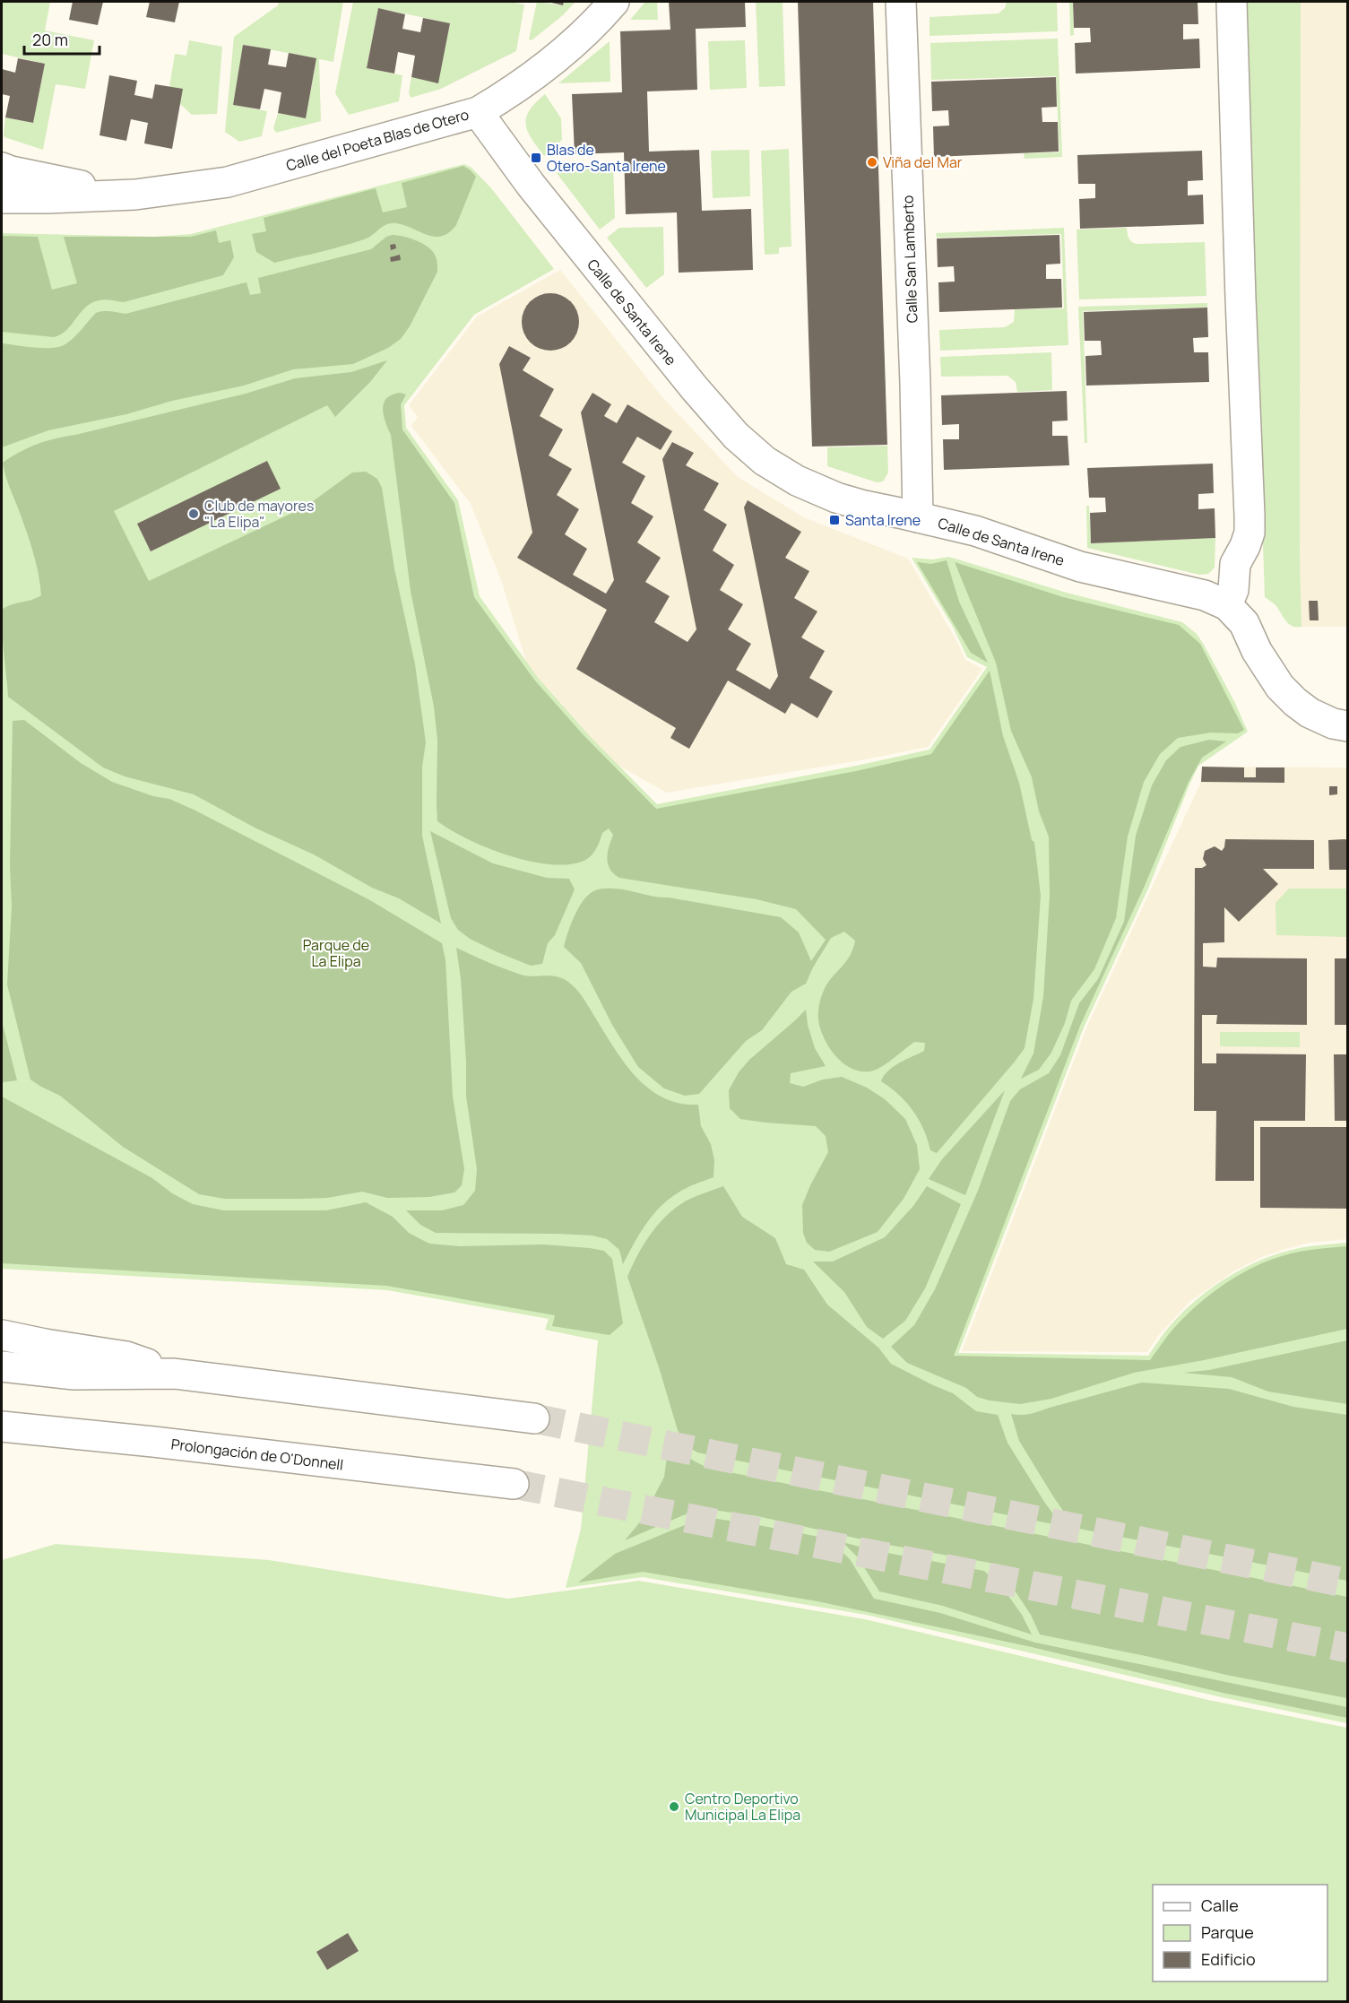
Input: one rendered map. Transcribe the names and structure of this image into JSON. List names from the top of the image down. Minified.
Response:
{"streets":{"main road":["Calle del Poeta Blas de Otero","Calle San Lamberto","Calle de Santa Irene","Prolongación de O'Donnell"]},"crossings":[["Calle del Poeta Blas de Otero","Calle de Santa Irene"],["Calle San Lamberto","Calle de Santa Irene"]],"parks":["Parque de La Elipa"],"places":{"transit":["Blas de Otero-Santa Irene","Santa Irene"],"other":["Viña del Mar","Club de mayores \"La Elipa\"","Centro Deportivo Municipal La Elipa"]},"legend":["Calle","Parque","Edificio"],"scale_bar":"20 m"}
